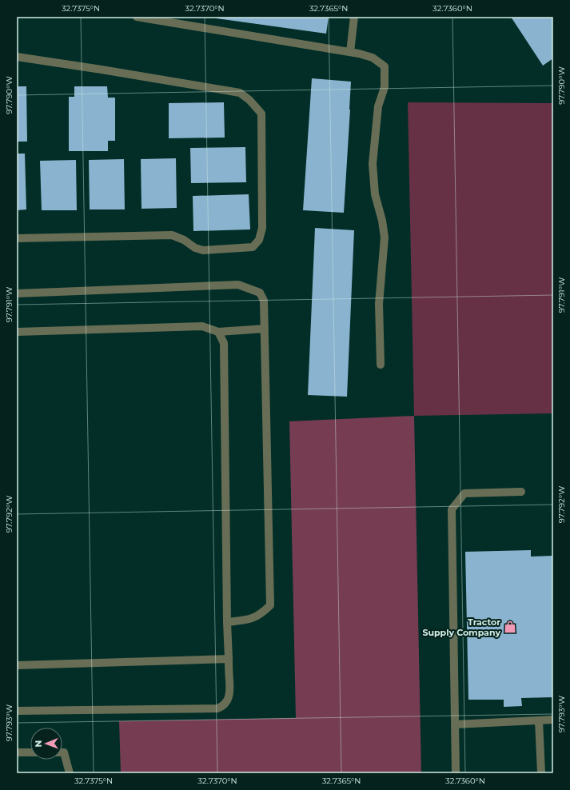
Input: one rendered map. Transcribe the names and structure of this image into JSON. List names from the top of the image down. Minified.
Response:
{"places":{"shop":["Tractor Supply Company"]},"north":"left","coordinates":["32.7375°N","32.7370°N","32.7365°N","32.7360°N","97.790°W","97.791°W","97.792°W","97.793°W"]}
